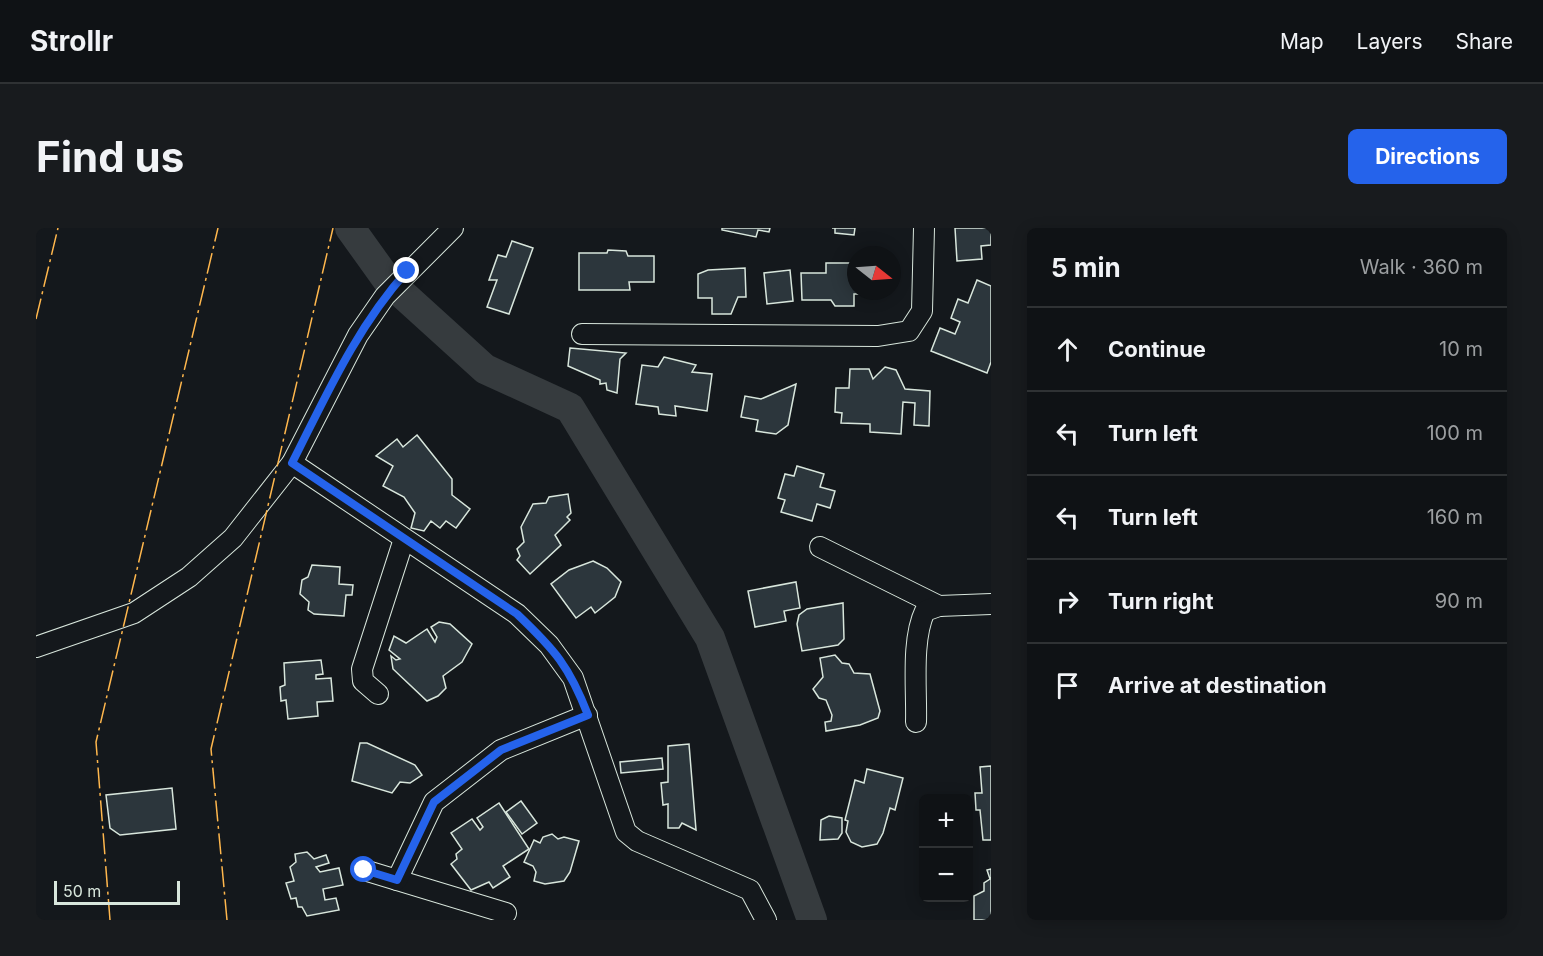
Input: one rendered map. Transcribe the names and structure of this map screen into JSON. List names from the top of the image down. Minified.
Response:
{"scale_bar":"50 m","north":"right","page":{"header":"Strollr","nav":["Map","Layers","Share"],"buttons":"Directions","title":"Find us","heading":["5 min","Walk · 360 m"],"list":[["Continue","10 m"],["Turn left","100 m"],["Turn left","160 m"],["Turn right","90 m"],"Arrive at destination"],"map_buttons":["+","−"],"scale":"50 m"}}
